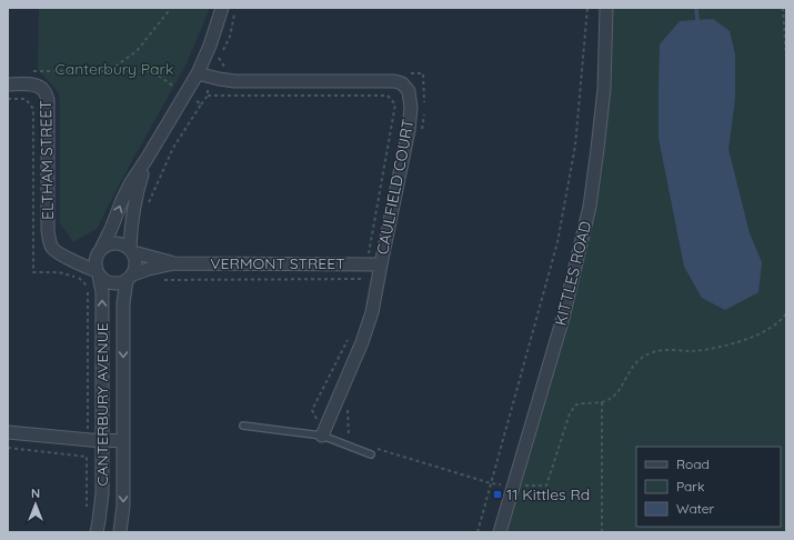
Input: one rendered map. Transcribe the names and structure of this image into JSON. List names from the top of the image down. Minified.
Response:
{"streets":{"street":["ELTHAM STREET","CAULFIELD COURT","VERMONT STREET","KITTLES ROAD","CANTERBURY AVENUE"]},"crossings":[["CAULFIELD COURT","VERMONT STREET"],["VERMONT STREET","CANTERBURY AVENUE"]],"parks":["Canterbury Park"],"places":{"transit":["11 Kittles Rd"]},"legend":["Road","Park","Water"],"north":"top"}
